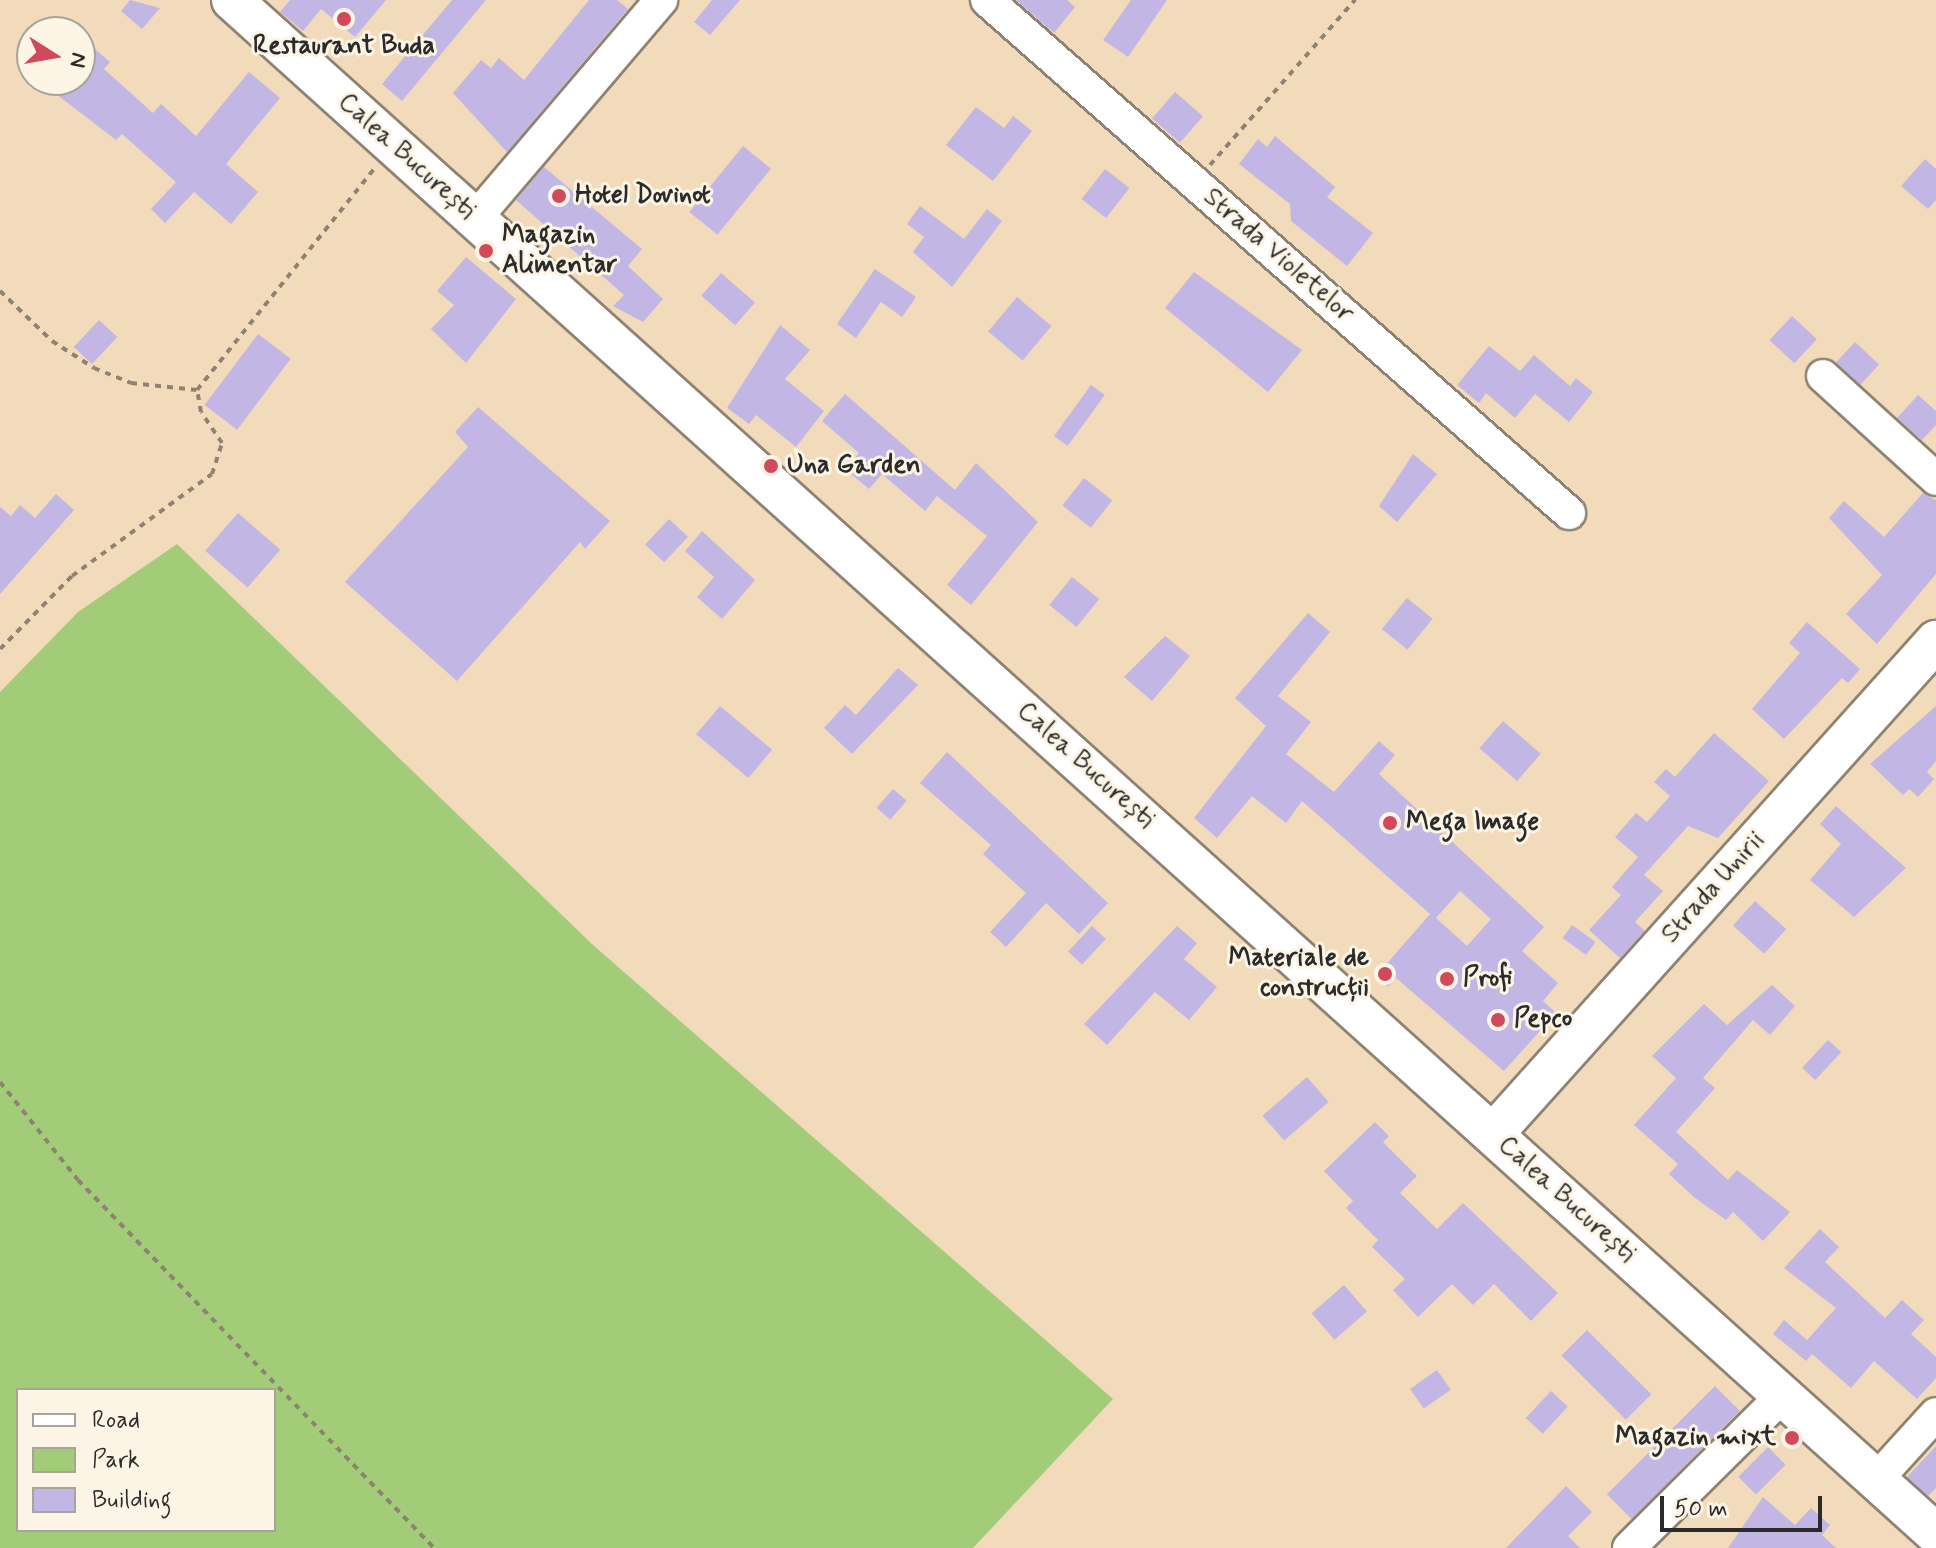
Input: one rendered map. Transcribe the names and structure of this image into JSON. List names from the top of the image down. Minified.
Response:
{"streets":{"main road":["Calea București","Strada Unirii"],"street":["Strada Violetelor"]},"crossings":[["Calea București","Strada Unirii"]],"places":["Restaurant Buda","Hotel Dovinot","Magazin Alimentar","Una Garden","Mega Image","Materiale de construcții","Profi","Pepco","Magazin mixt"],"legend":["Road","Park","Building"],"scale_bar":"50 m","north":"right"}
